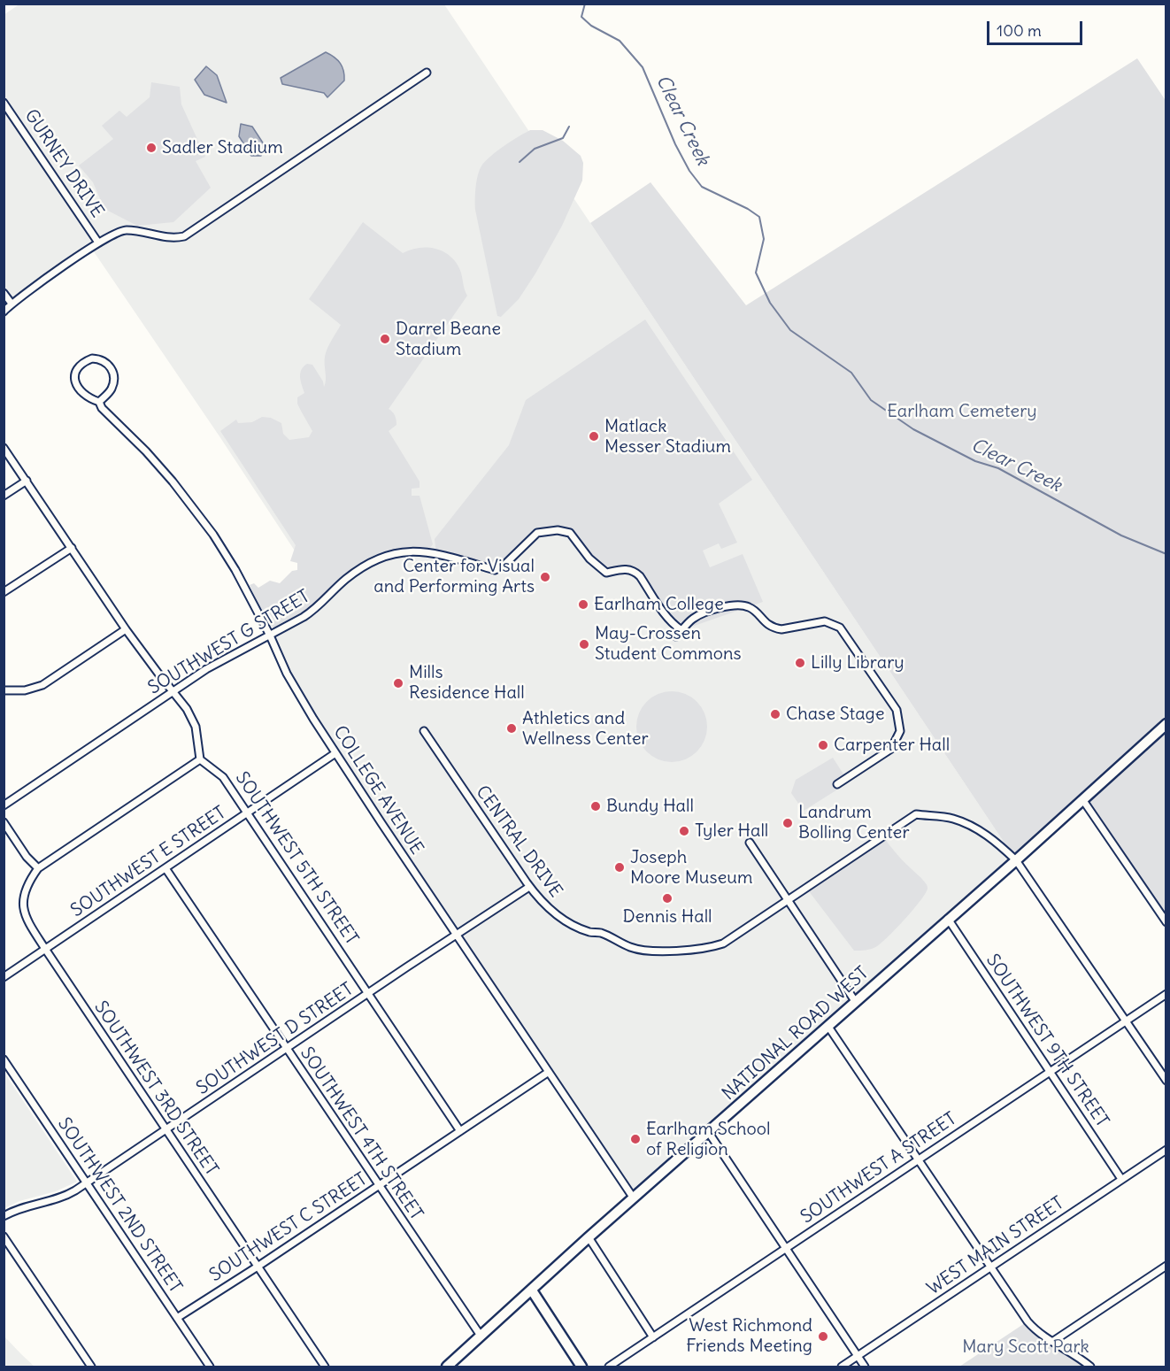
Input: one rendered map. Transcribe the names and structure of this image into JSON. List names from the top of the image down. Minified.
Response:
{"streets":{"main road":["NATIONAL ROAD WEST"],"street":["GURNEY DRIVE","SOUTHWEST G STREET","COLLEGE AVENUE","CENTRAL DRIVE","SOUTHWEST 5TH STREET","SOUTHWEST E STREET","SOUTHWEST D STREET","SOUTHWEST 9TH STREET","SOUTHWEST 3RD STREET","SOUTHWEST 4TH STREET","SOUTHWEST A STREET","SOUTHWEST 2ND STREET","SOUTHWEST C STREET","WEST MAIN STREET"]},"crossings":[["SOUTHWEST G STREET","COLLEGE AVENUE"],["COLLEGE AVENUE","SOUTHWEST E STREET"],["COLLEGE AVENUE","NATIONAL ROAD WEST"],["COLLEGE AVENUE","SOUTHWEST D STREET"],["COLLEGE AVENUE","SOUTHWEST C STREET"],["CENTRAL DRIVE","NATIONAL ROAD WEST"],["CENTRAL DRIVE","SOUTHWEST D STREET"],["CENTRAL DRIVE","SOUTHWEST A STREET"],["SOUTHWEST 5TH STREET","SOUTHWEST E STREET"],["SOUTHWEST 5TH STREET","SOUTHWEST D STREET"],["SOUTHWEST 5TH STREET","SOUTHWEST C STREET"],["SOUTHWEST E STREET","SOUTHWEST 3RD STREET"],["SOUTHWEST E STREET","SOUTHWEST 4TH STREET"],["NATIONAL ROAD WEST","SOUTHWEST 9TH STREET"],["NATIONAL ROAD WEST","SOUTHWEST 4TH STREET"],["SOUTHWEST D STREET","SOUTHWEST 3RD STREET"],["SOUTHWEST D STREET","SOUTHWEST 4TH STREET"],["SOUTHWEST D STREET","SOUTHWEST 2ND STREET"],["SOUTHWEST 9TH STREET","SOUTHWEST A STREET"],["SOUTHWEST 9TH STREET","WEST MAIN STREET"],["SOUTHWEST 3RD STREET","SOUTHWEST C STREET"],["SOUTHWEST 4TH STREET","SOUTHWEST C STREET"],["SOUTHWEST 2ND STREET","SOUTHWEST C STREET"]],"water":["Clear Creek"],"parks":["Earlham Cemetery","Mary Scott Park"],"places":["Sadler Stadium","Darrel Beane Stadium","Matlack Messer Stadium","Center for Visual and Performing Arts","Earlham College","May-Crossen Student Commons","Lilly Library","Mills Residence Hall","Chase Stage","Athletics and Wellness Center","Carpenter Hall","Bundy Hall","Landrum Bolling Center","Tyler Hall","Joseph Moore Museum","Dennis Hall","Earlham School of Religion","West Richmond Friends Meeting"],"scale_bar":"100 m"}
